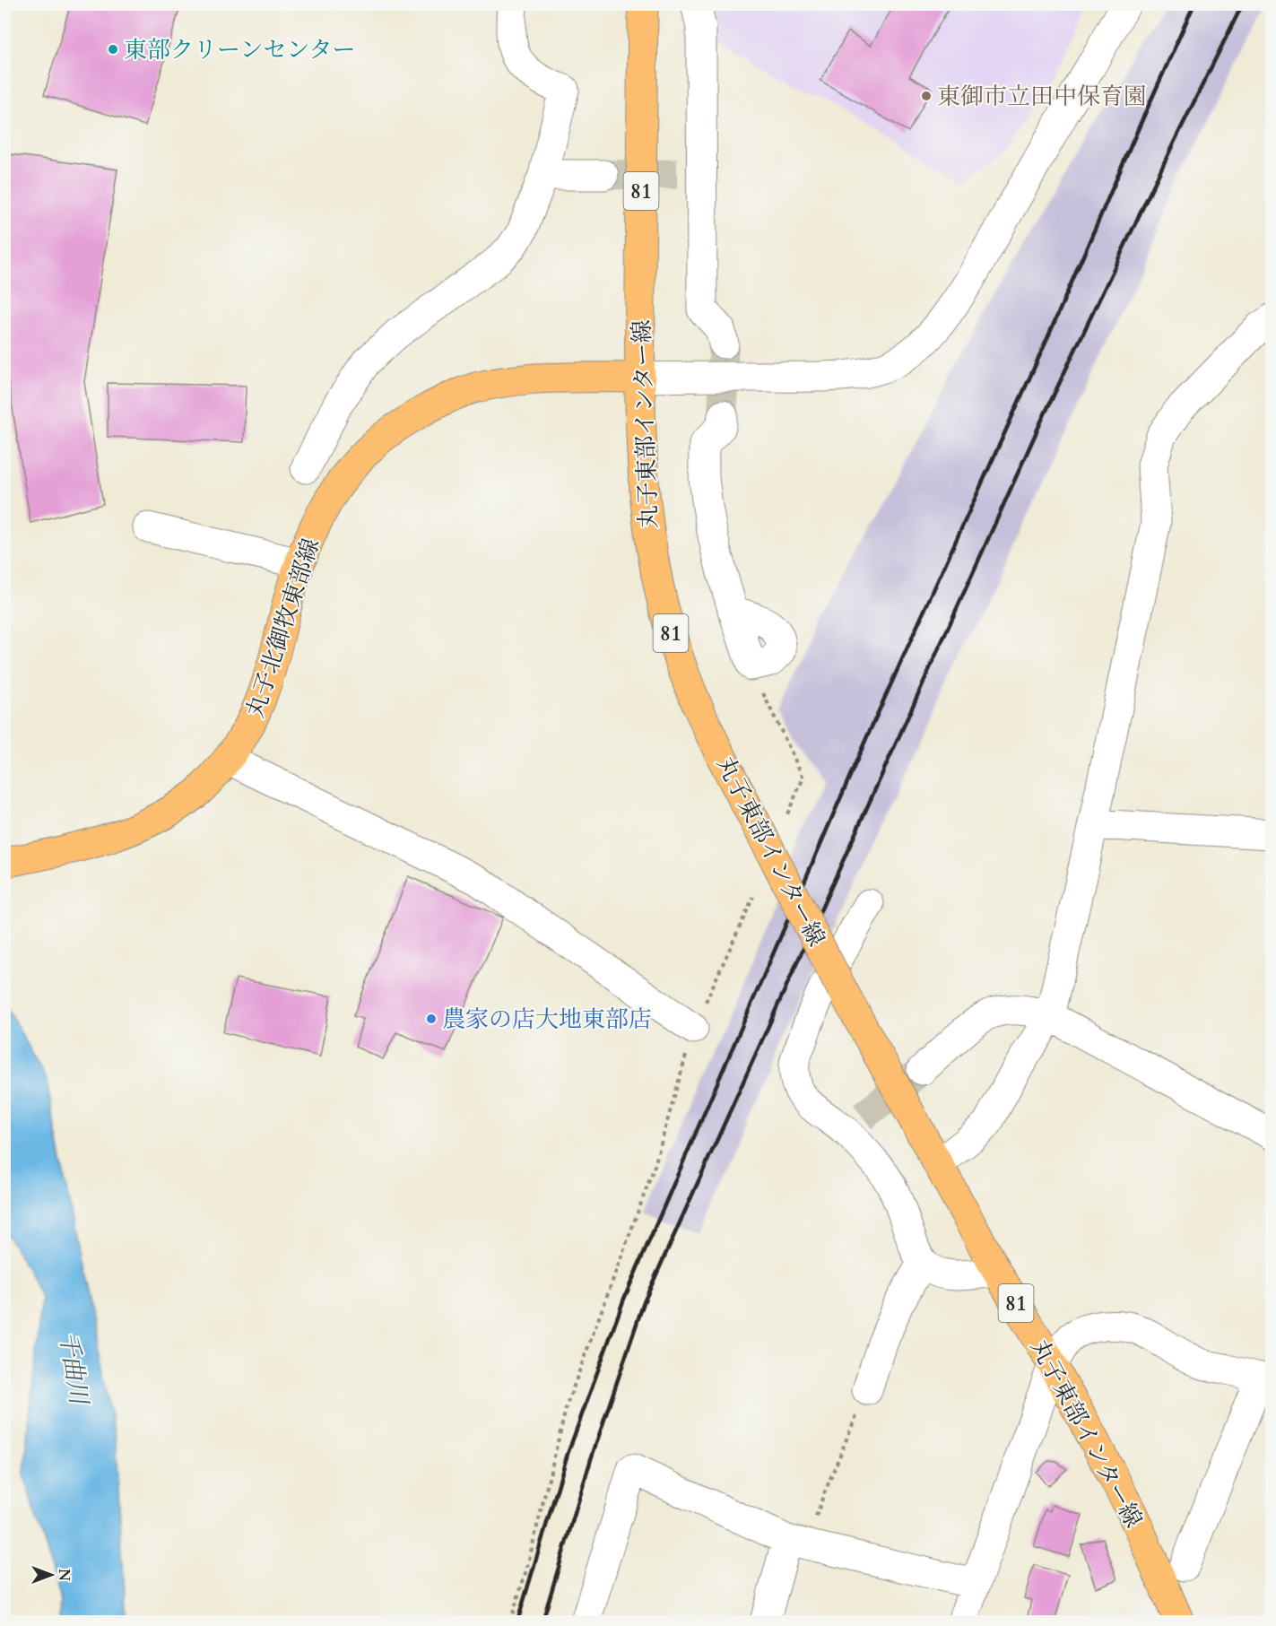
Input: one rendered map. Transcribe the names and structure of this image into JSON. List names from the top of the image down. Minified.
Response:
{"streets":{"main road":["81","丸子東部インター線","丸子北御牧東部線"]},"crossings":[["丸子東部インター線","丸子北御牧東部線"]],"water":["千曲川"],"places":["東部クリーンセンター","東御市立田中保育園","農家の店大地東部店"],"north":"right"}
